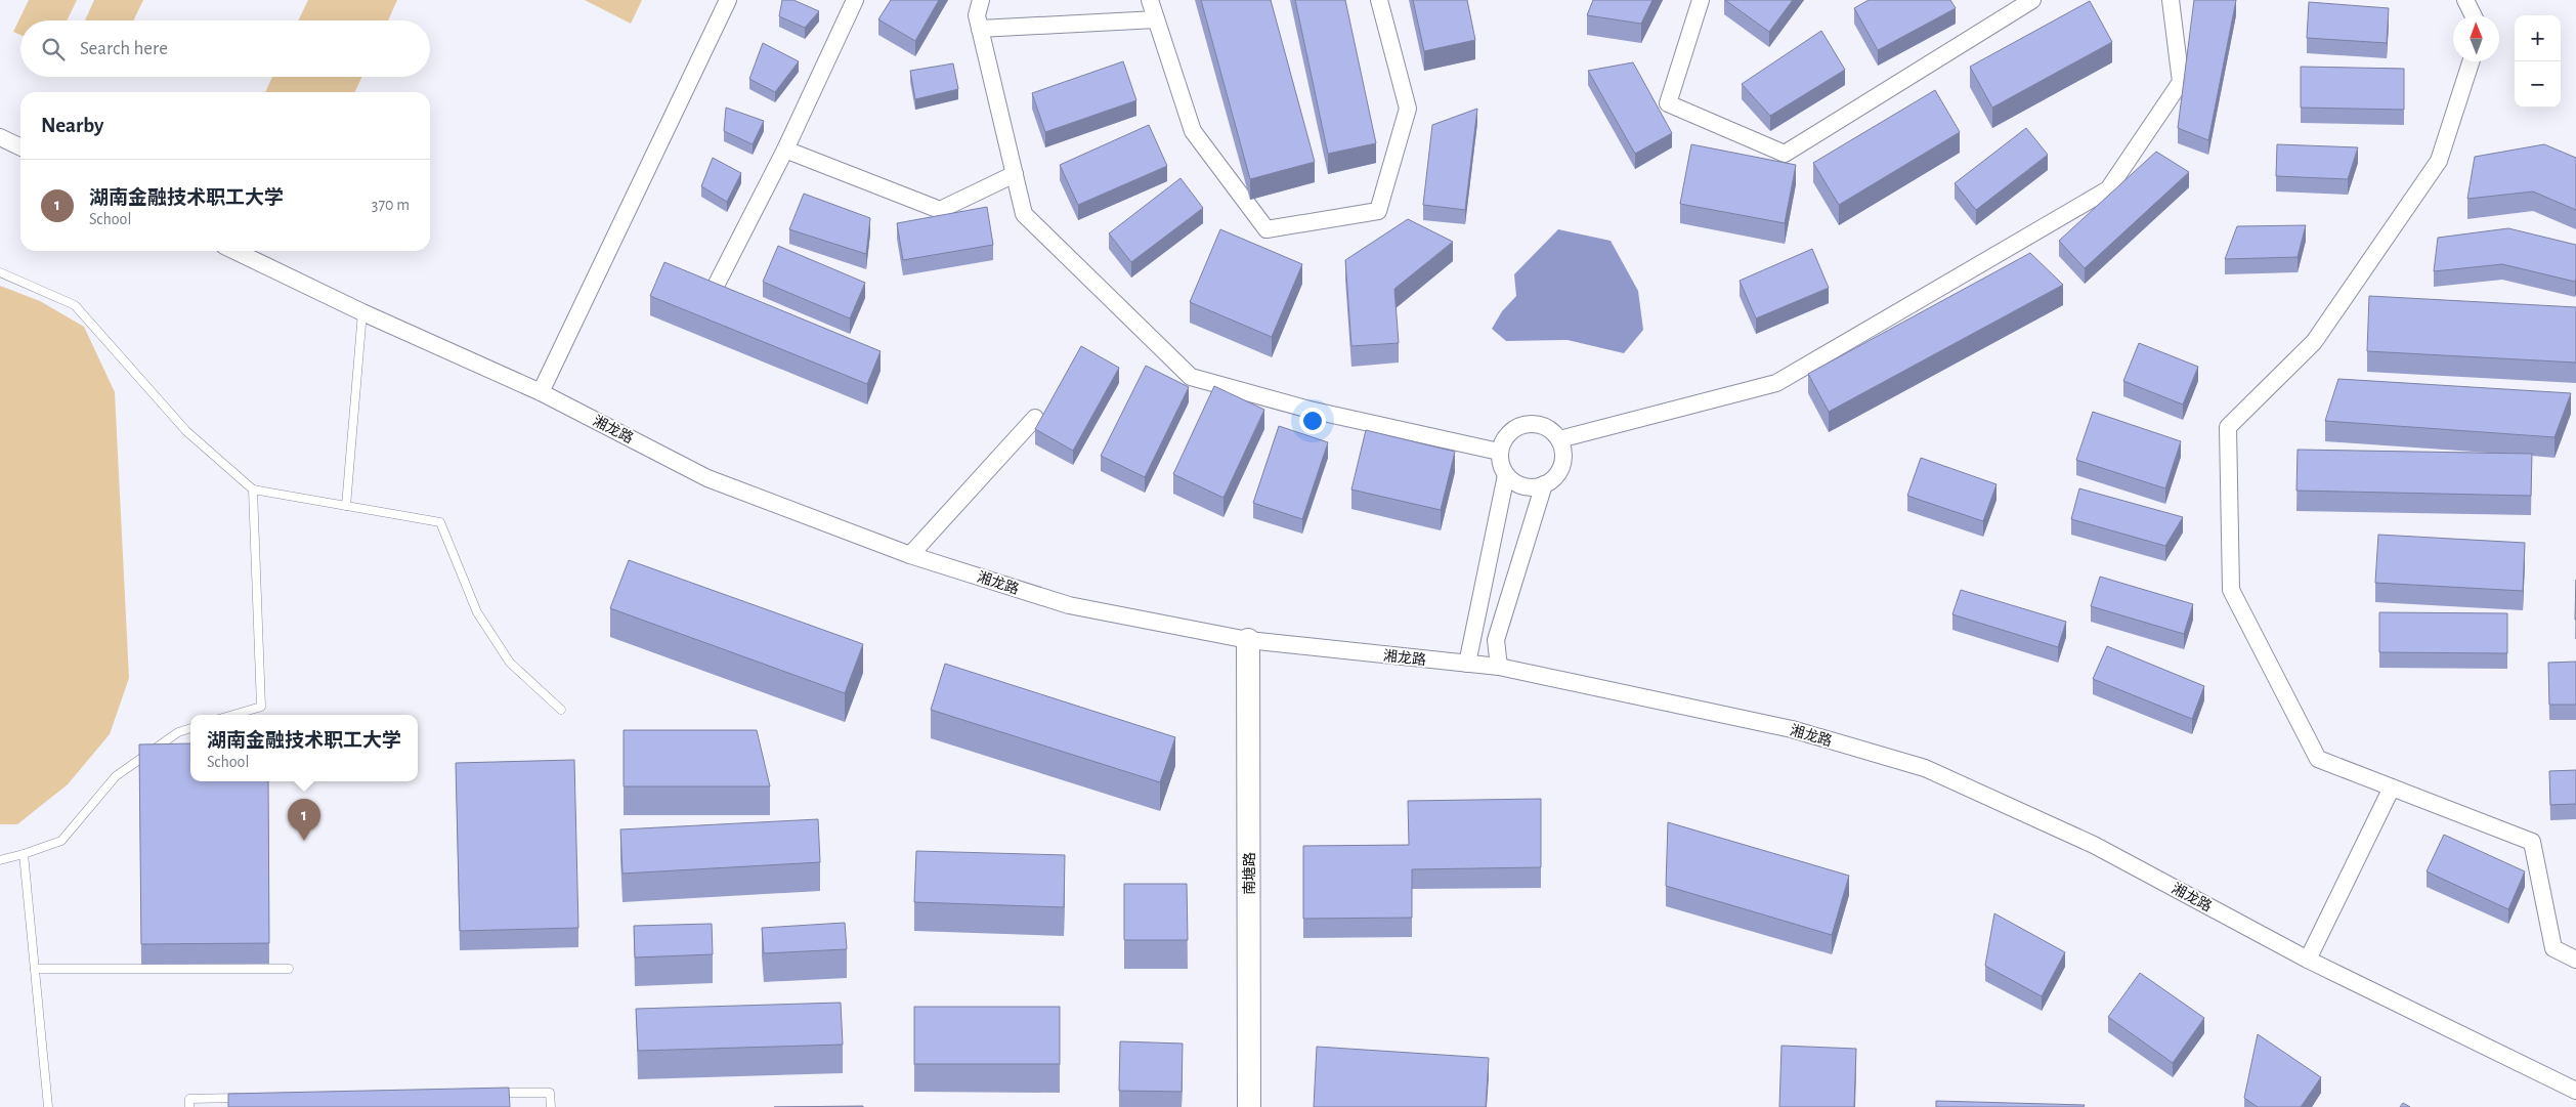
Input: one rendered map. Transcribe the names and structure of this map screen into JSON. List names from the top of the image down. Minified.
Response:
{"streets":{"street":["湘龙路","南塘路"]},"crossings":[["湘龙路","南塘路"]],"north":"top","page":{"map_buttons":["+","−"],"search":"Search here","heading":"Nearby","list":[{"mark":"1","name":"湖南金融技术职工大学","note":"School","value":"370 m"}],"popup":["湖南金融技术职工大学","School"],"pins":"1"}}
